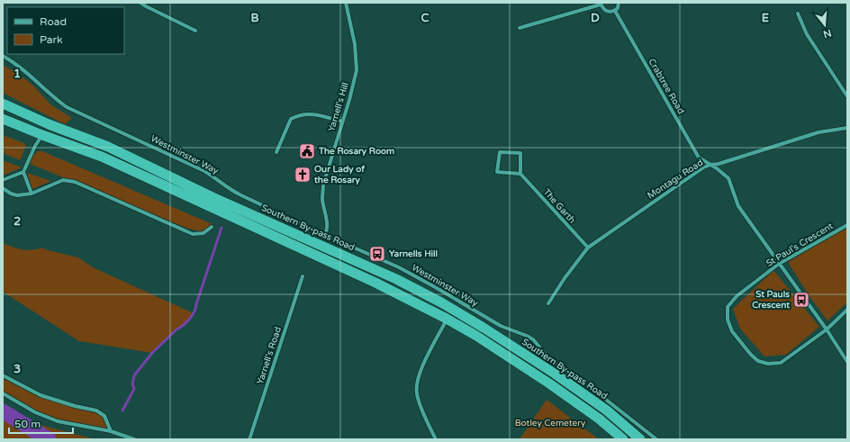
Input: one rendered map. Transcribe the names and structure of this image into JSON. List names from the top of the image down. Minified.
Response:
{"streets":{"highway":["Southern By-pass Road"],"street":["Crabtree Road","Yarnell's Hill","Westminster Way","Montagu Road","The Garth","St Paul's Crescent","Yarnell's Road"]},"crossings":[["Crabtree Road","Montagu Road"],["Crabtree Road","St Paul's Crescent"],["Yarnell's Hill","Westminster Way"],["Montagu Road","The Garth"]],"parks":["Botley Cemetery"],"places":{"public building":["The Rosary Room"],"church":["Our Lady of the Rosary"],"bus stop":["Yarnells Hill","St Pauls Crescent"]},"legend":["Road","Park"],"scale_bar":"50 m","north":"bottom","grid":{"columns":["B","C","D","E"],"rows":["1","2","3"]}}
